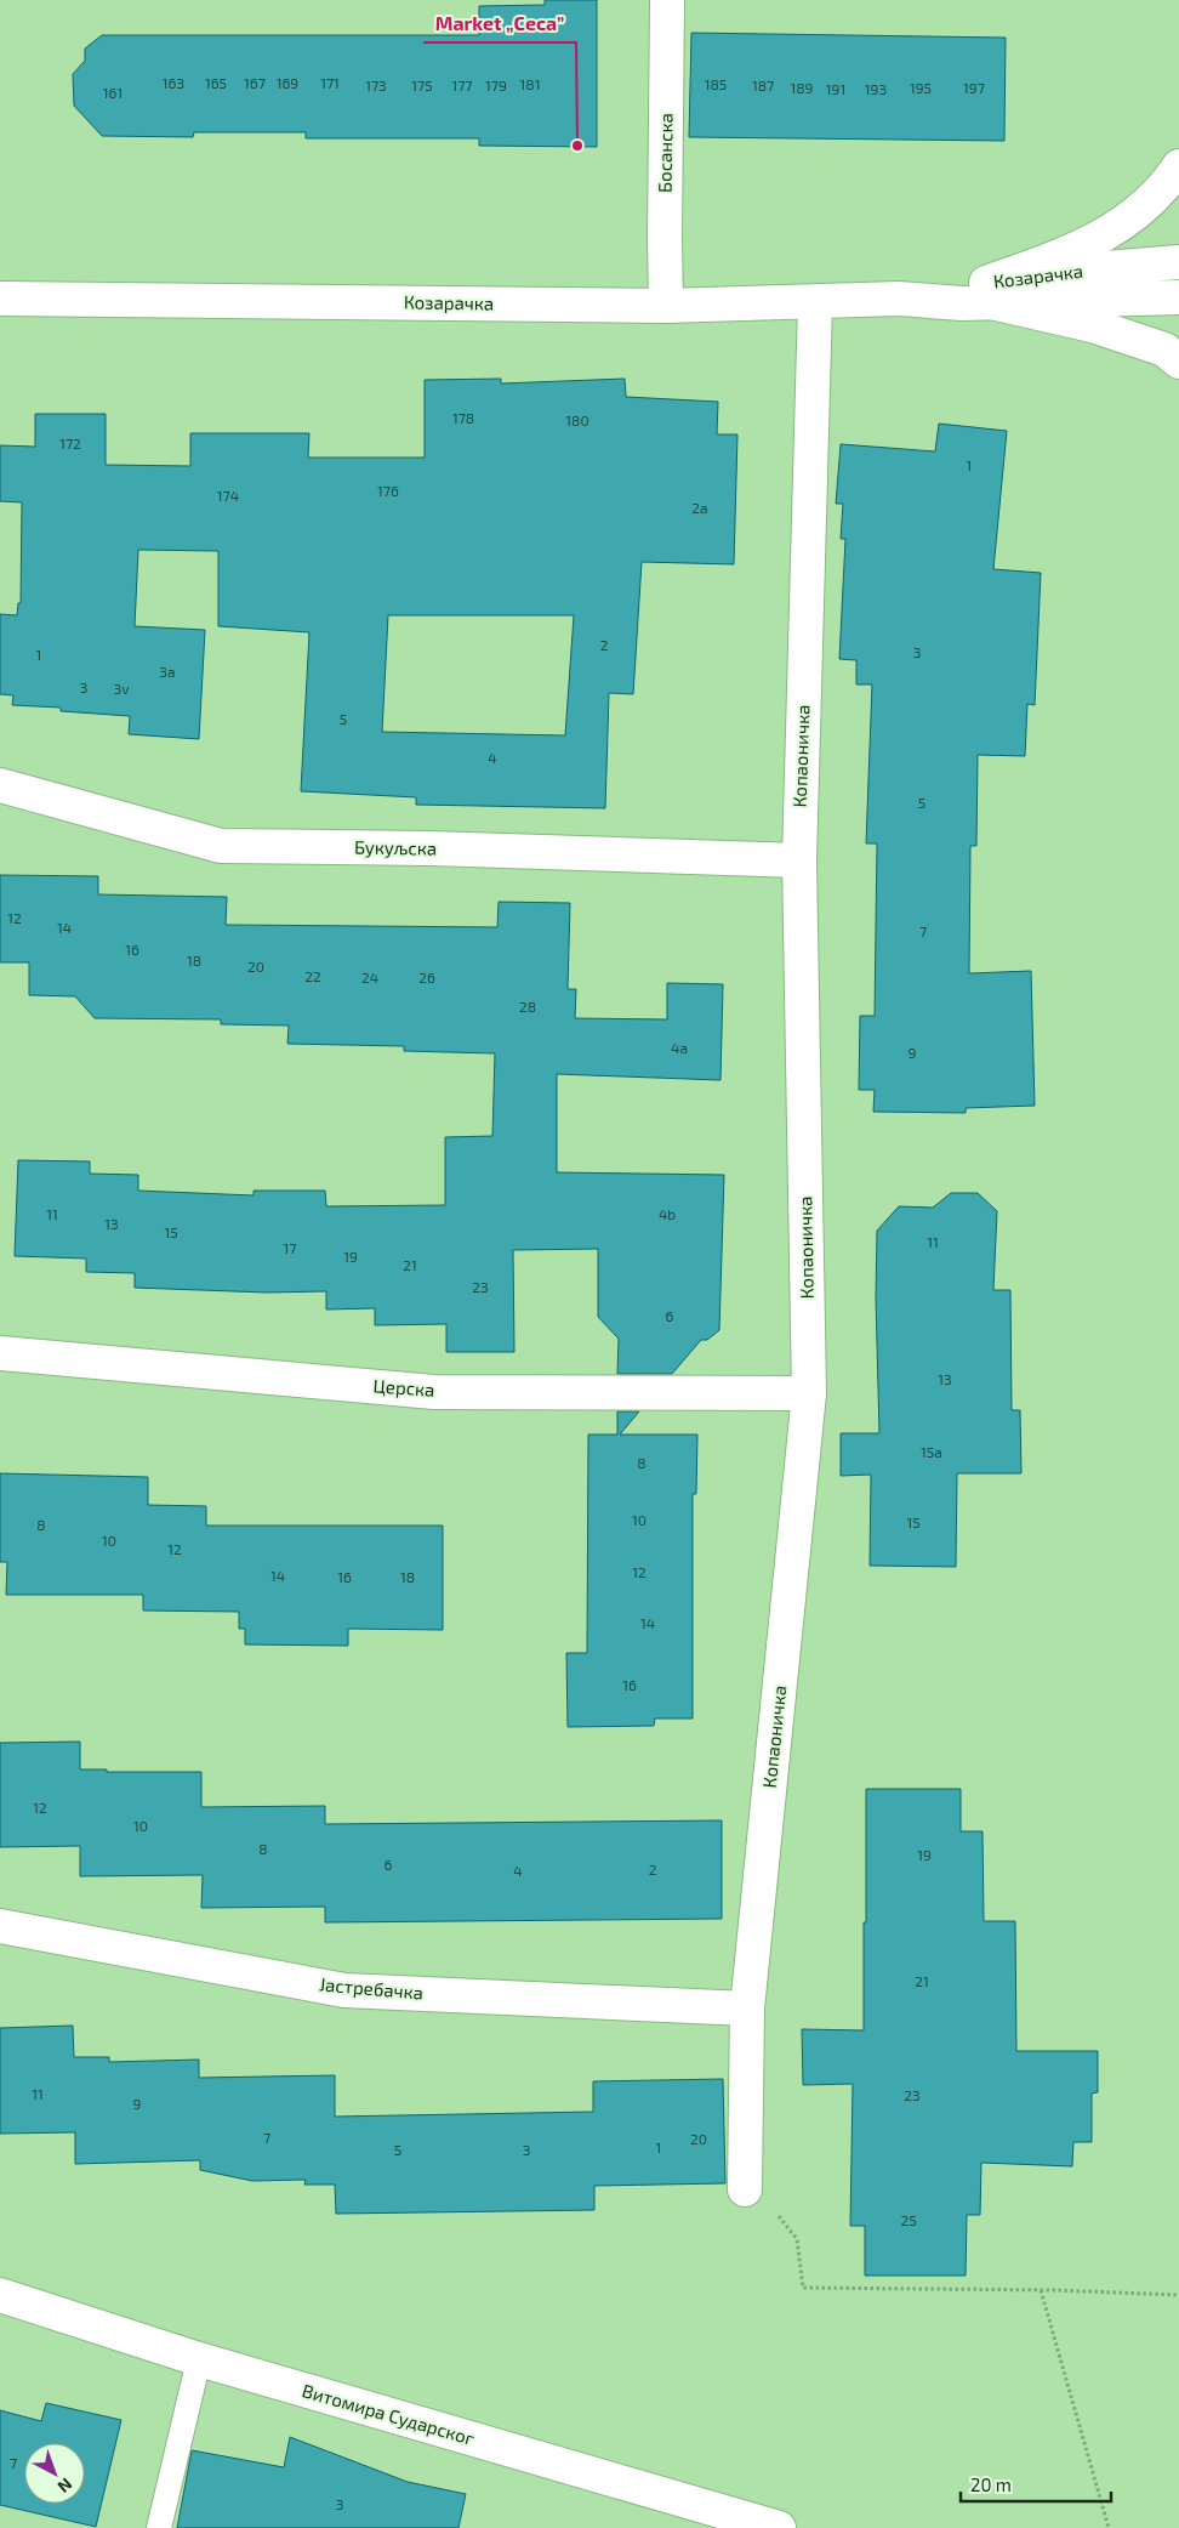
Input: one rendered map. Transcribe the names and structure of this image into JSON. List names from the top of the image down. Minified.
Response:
{"streets":{"street":["Босанска","Козарачка","Копаоничка","Букуљска","Церска","Јастребачка","Витомира Сударског"]},"crossings":[["Босанска","Козарачка"],["Козарачка","Копаоничка"],["Копаоничка","Букуљска"],["Копаоничка","Церска"],["Копаоничка","Јастребачка"]],"places":["Market „Ceca”"],"house_numbers":["163","165","167","169","171","181","185","173","175","177","179","187","189","195","197","191","193","161","178","180","172","1","176","174","2a","2","3","1","3a","3","3v","5","4","5","12","14","7","16","18","20","22","24","26","28","4a","9","11","4b","13","15","11","17","19","21","23","6","13","15a","8","10","15","8","10","12","12","14","16","18","14","16","12","10","8","19","6","2","4","21","11","23","9","7","20","1","5","3","25","7","3"],"scale_bar":"20 m","north":"bottom right"}
